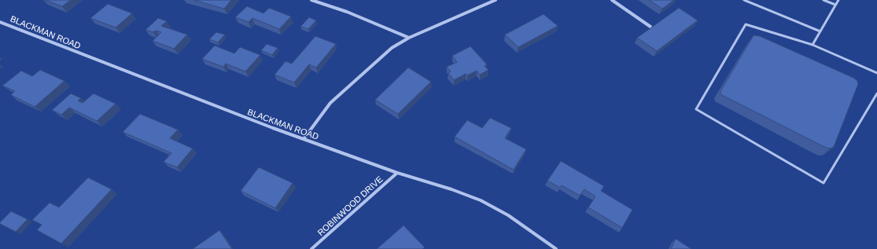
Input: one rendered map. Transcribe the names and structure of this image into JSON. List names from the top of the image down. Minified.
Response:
{"streets":{"street":["BLACKMAN ROAD","ROBINWOOD DRIVE"]},"crossings":[["BLACKMAN ROAD","ROBINWOOD DRIVE"]]}
